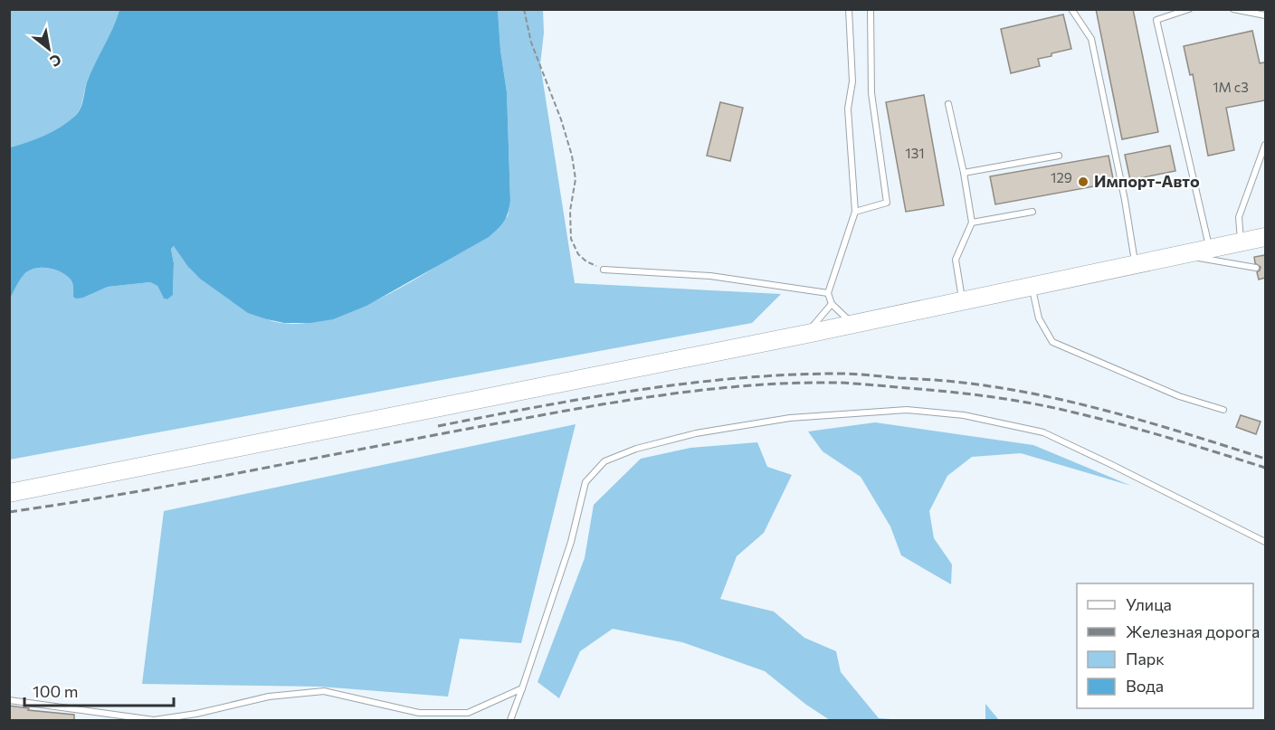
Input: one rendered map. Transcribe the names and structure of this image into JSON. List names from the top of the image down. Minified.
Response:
{"places":["Импорт-Авто"],"house_numbers":["1М с3","131","129"],"legend":["Улица","Железная дорога","Парк","Вода"],"scale_bar":"100 m","north":"bottom right"}
